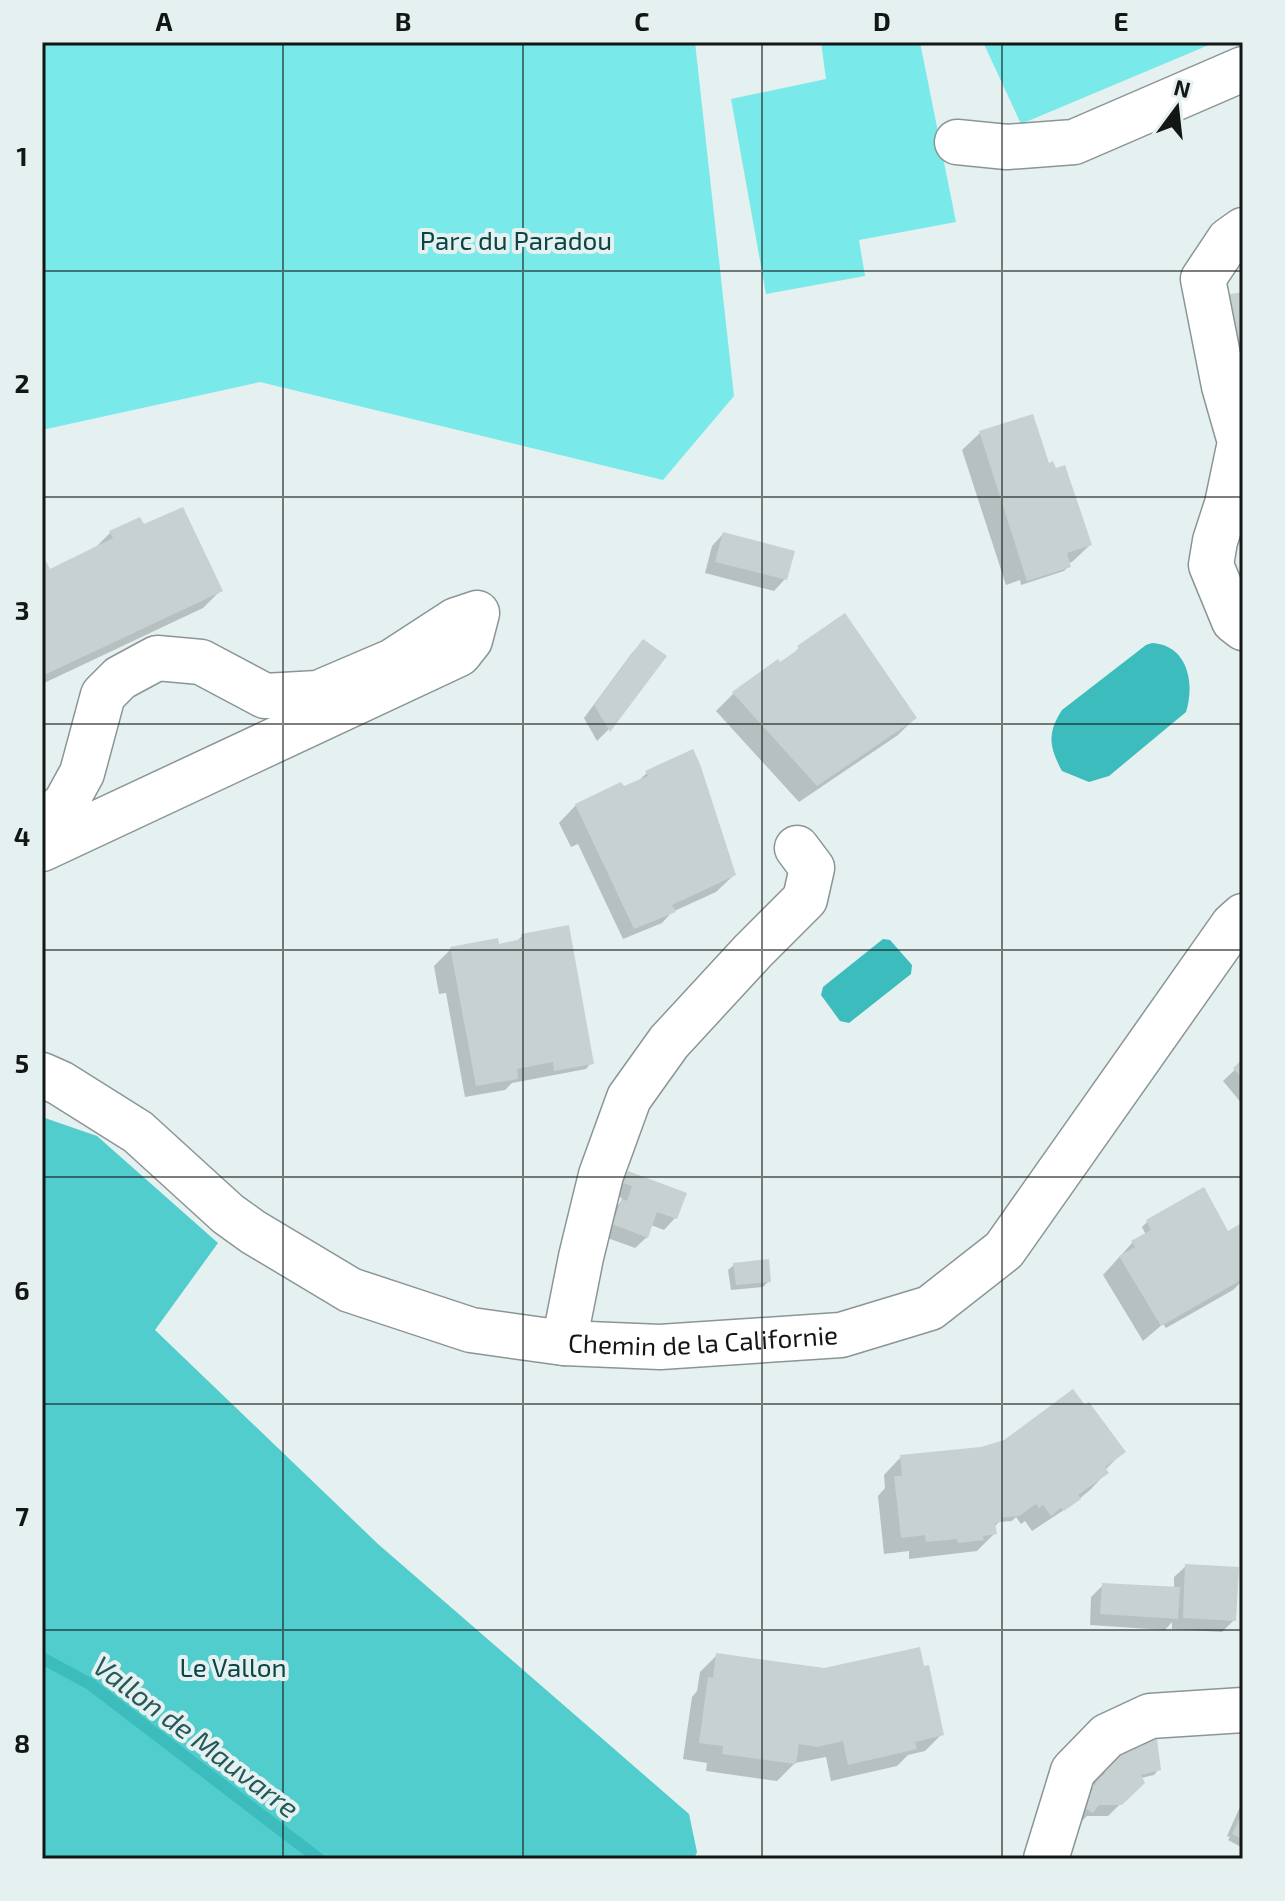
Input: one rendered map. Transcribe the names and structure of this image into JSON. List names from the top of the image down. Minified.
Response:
{"streets":{"street":["Chemin de la Californie"]},"water":["Vallon de Mauvarre"],"parks":["Parc du Paradou","Le Vallon"],"north":"top","grid":{"columns":["A","B","C","D","E"],"rows":["1","2","3","4","5","6","7","8"]}}
